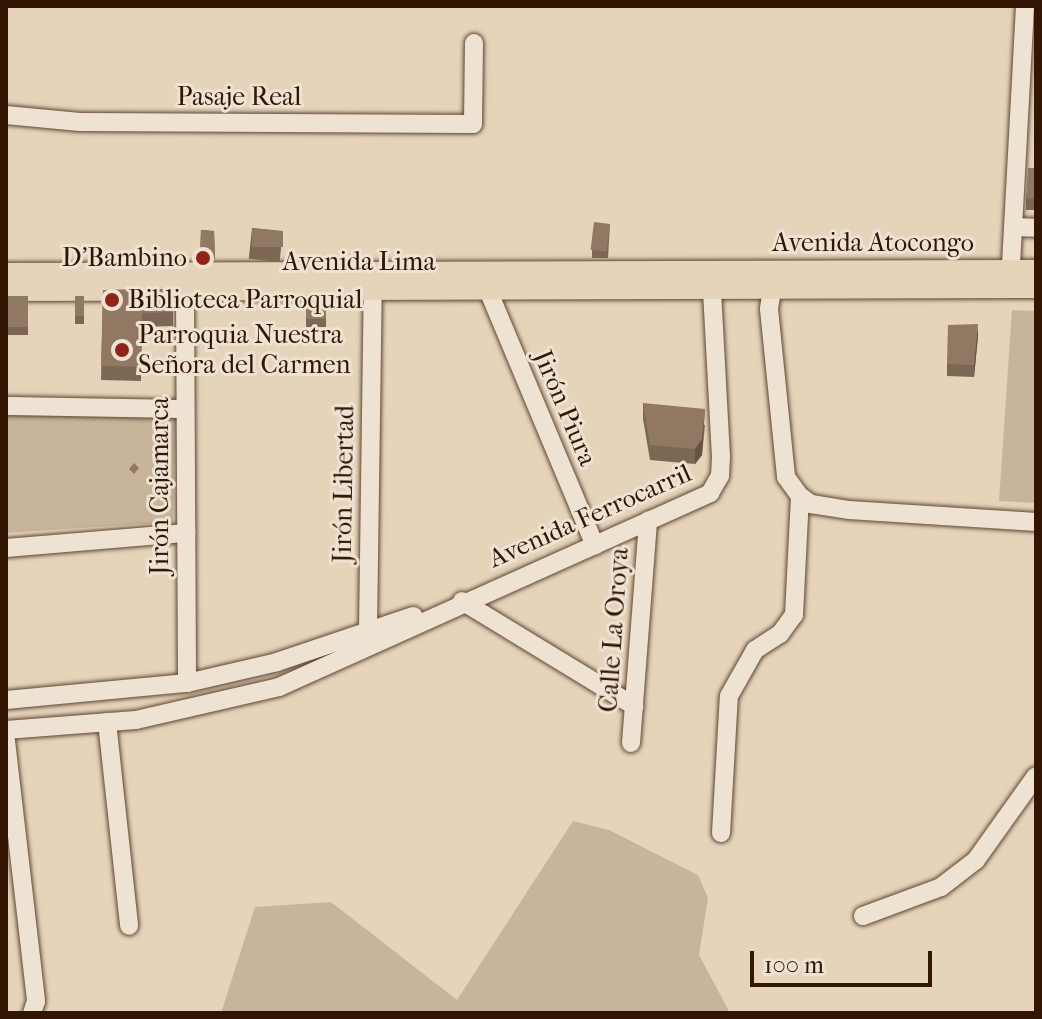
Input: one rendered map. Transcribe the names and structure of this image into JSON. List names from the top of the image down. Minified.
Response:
{"streets":{"main road":["Avenida Atocongo","Avenida Lima"],"street":["Pasaje Real","Jirón Piura","Jirón Libertad","Jirón Cajamarca","Avenida Ferrocarril","Calle La Oroya"]},"crossings":[["Avenida Atocongo","Avenida Lima"],["Avenida Atocongo","Avenida Ferrocarril"],["Avenida Lima","Jirón Piura"],["Avenida Lima","Jirón Libertad"],["Avenida Lima","Jirón Cajamarca"],["Avenida Lima","Avenida Ferrocarril"],["Jirón Piura","Avenida Ferrocarril"],["Jirón Libertad","Avenida Ferrocarril"],["Jirón Cajamarca","Avenida Ferrocarril"],["Avenida Ferrocarril","Calle La Oroya"]],"places":["D'Bambino","Biblioteca Parroquial","Parroquia Nuestra Señora del Carmen"],"scale_bar":"100 m"}
